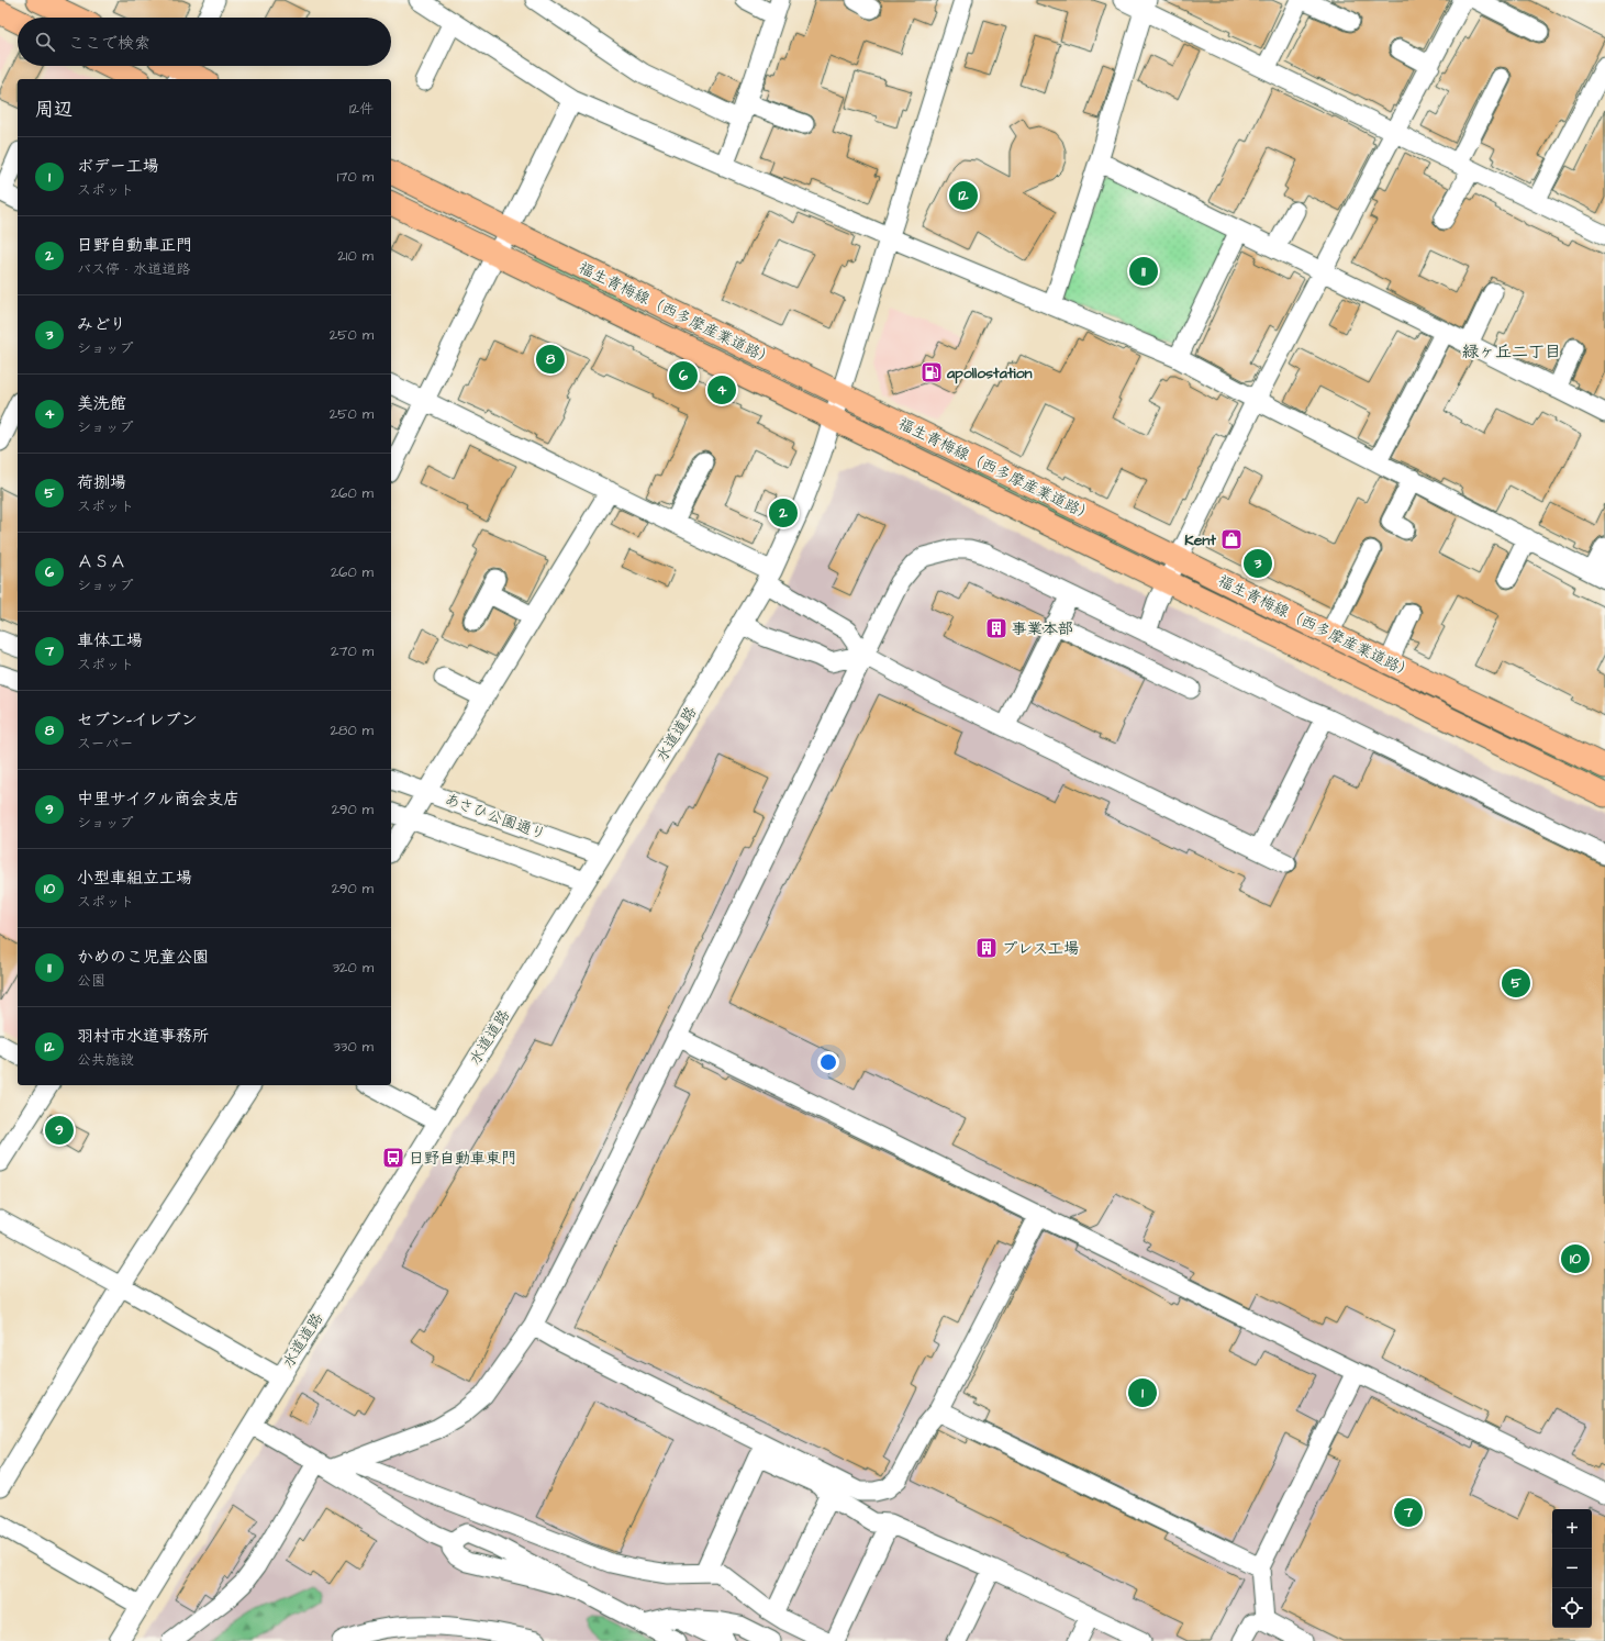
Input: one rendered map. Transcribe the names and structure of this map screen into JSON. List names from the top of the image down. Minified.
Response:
{"streets":{"main road":["福生青梅線（西多摩産業道路）"],"street":["水道道路","あさひ公園通り"]},"crossings":[["福生青梅線（西多摩産業道路）","水道道路"],["水道道路","あさひ公園通り"]],"districts":["緑ヶ丘二丁目"],"places":{"fuel station":["apollostation"],"shop":["Kent"],"building":["事業本部","プレス工場"],"bus stop":["日野自動車東門"]},"page":{"search":"ここで検索","heading":["周辺","12件"],"list":[{"mark":"1","name":"ボデー工場","note":"スポット","value":"170 m"},{"mark":"2","name":"日野自動車正門","note":"バス停 · 水道道路","value":"210 m"},{"mark":"3","name":"みどり","note":"ショップ","value":"250 m"},{"mark":"4","name":"美洗館","note":"ショップ","value":"250 m"},{"mark":"5","name":"荷捌場","note":"スポット","value":"260 m"},{"mark":"6","name":"ＡＳＡ","note":"ショップ","value":"260 m"},{"mark":"7","name":"車体工場","note":"スポット","value":"270 m"},{"mark":"8","name":"セブン-イレブン","note":"スーパー","value":"280 m"},{"mark":"9","name":"中里サイクル商会支店","note":"ショップ","value":"290 m"},{"mark":"10","name":"小型車組立工場","note":"スポット","value":"290 m"},{"mark":"11","name":"かめのこ児童公園","note":"公園","value":"320 m"},{"mark":"12","name":"羽村市水道事務所","note":"公共施設","value":"330 m"}],"pins":["12","11","8","6","4","2","3","5","9","10","1","7"],"map_buttons":["+","−"]}}
